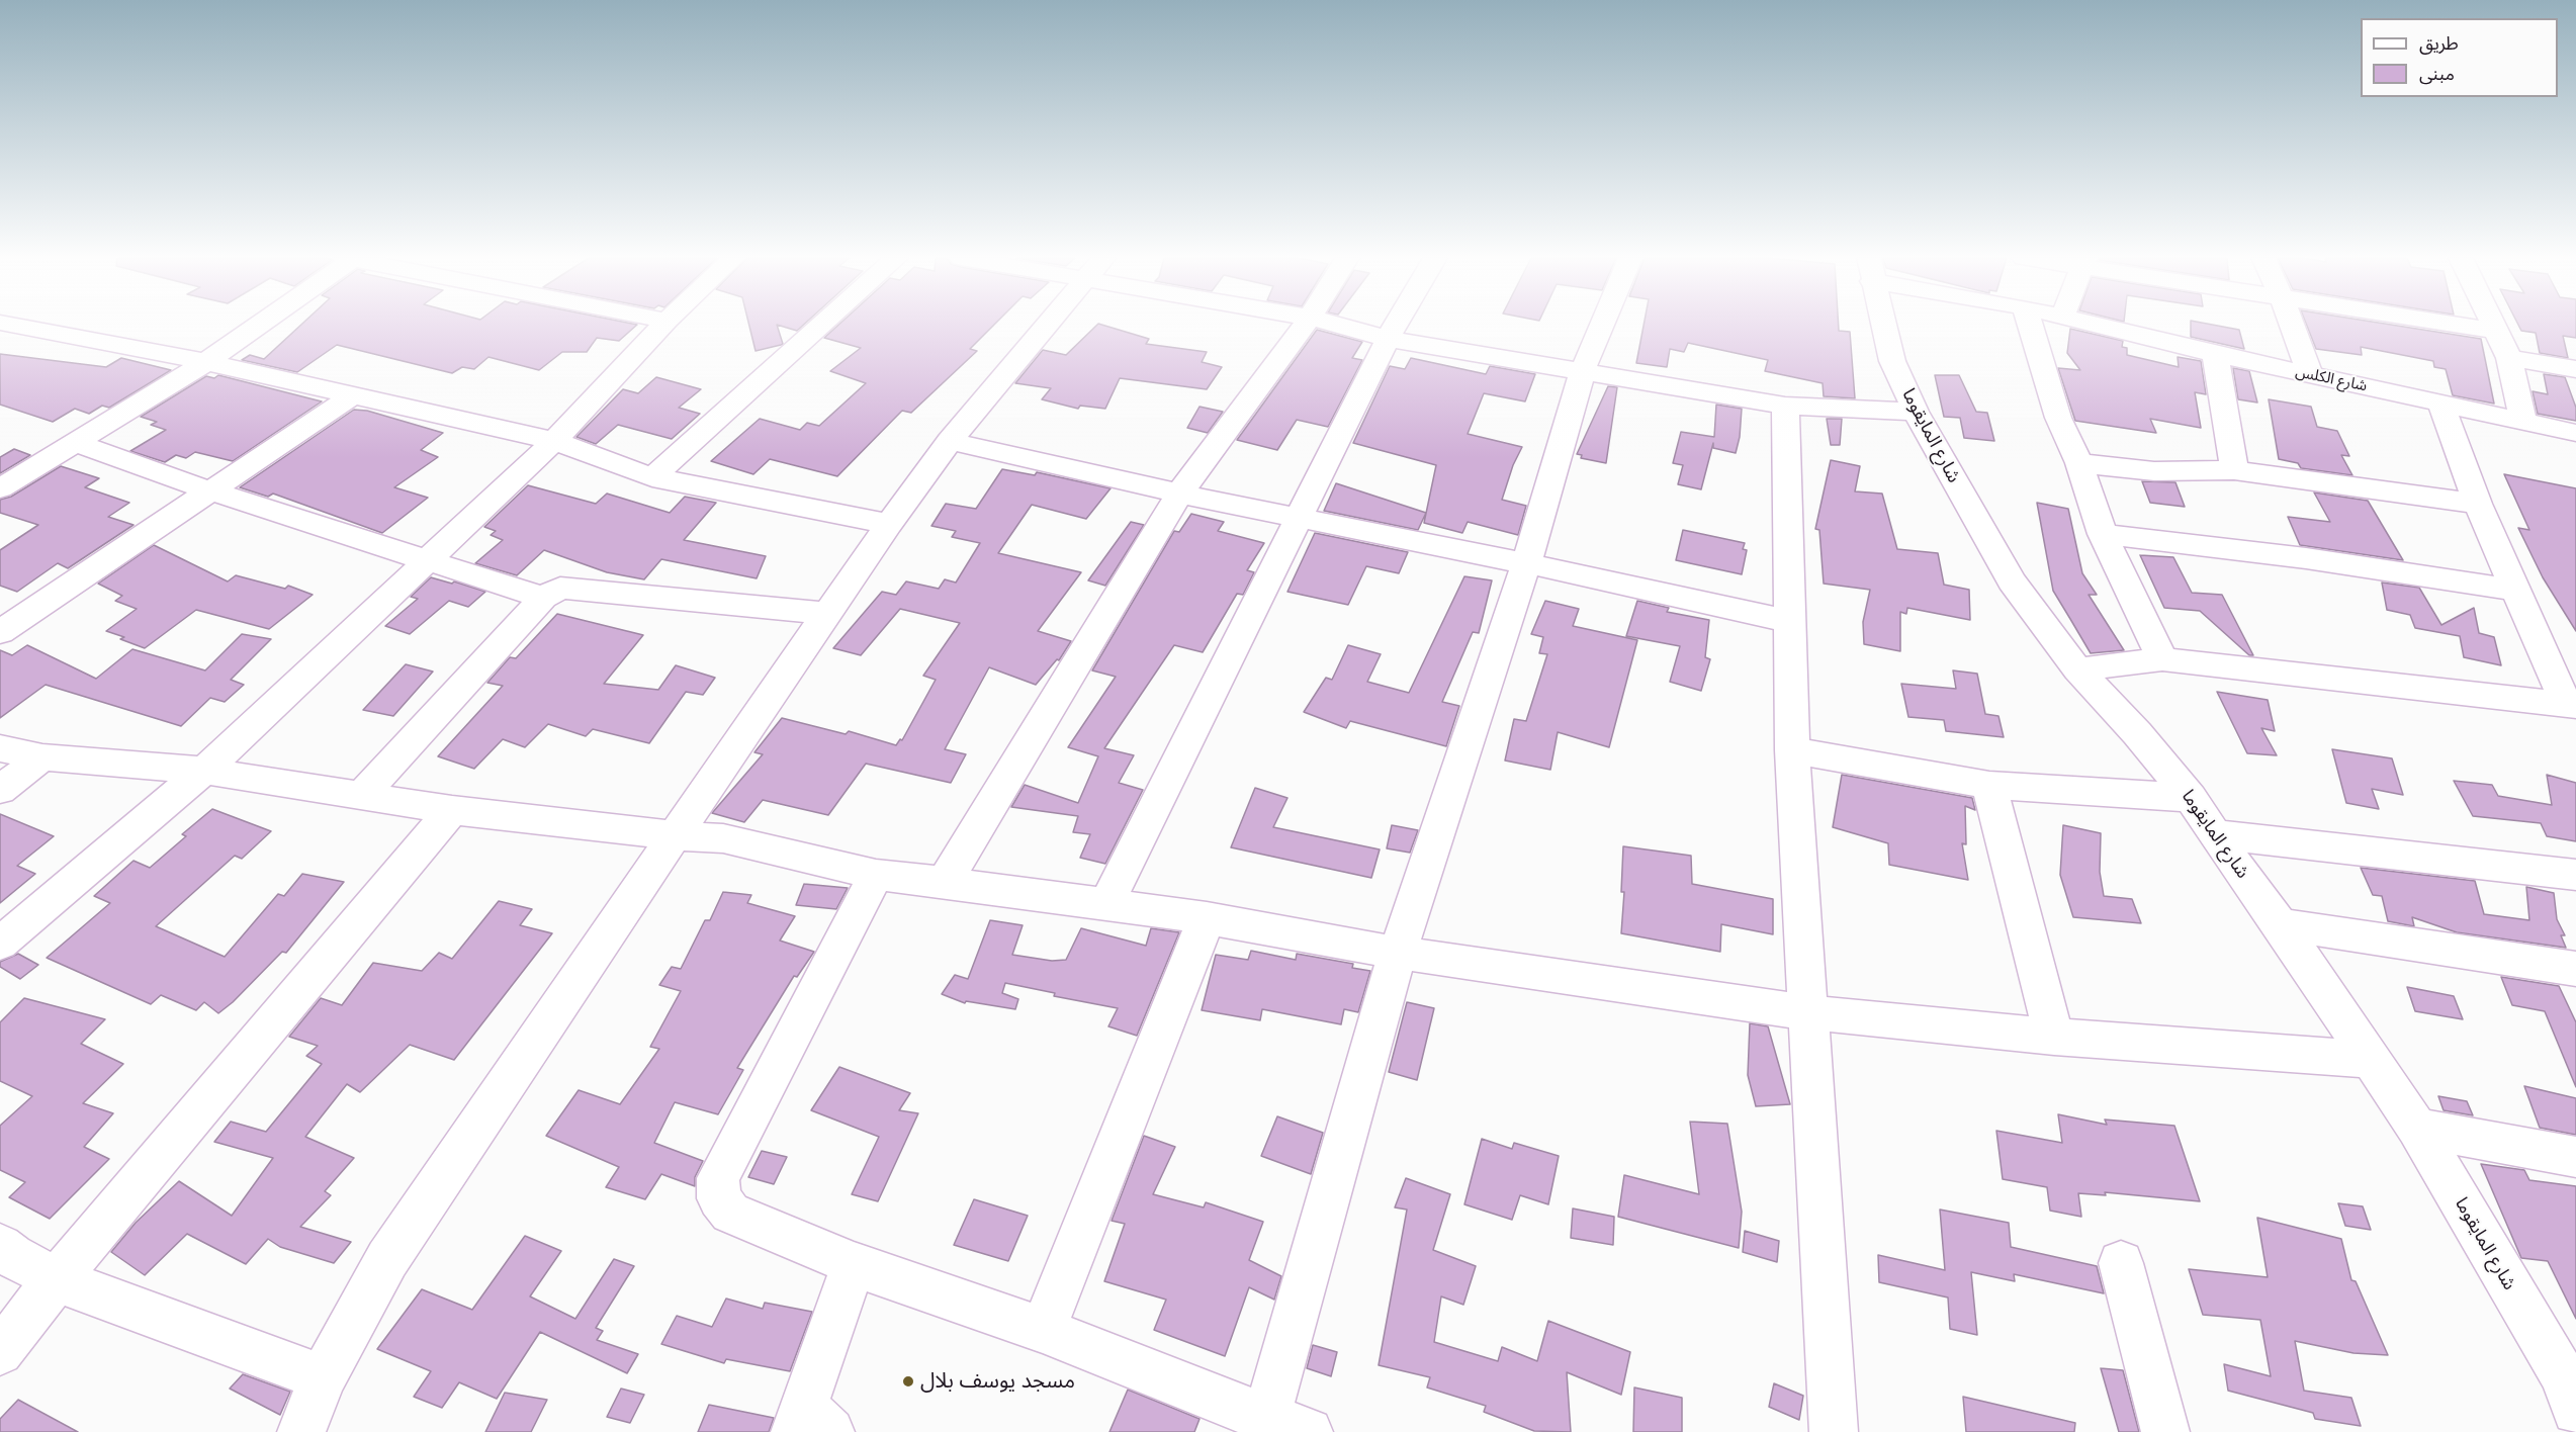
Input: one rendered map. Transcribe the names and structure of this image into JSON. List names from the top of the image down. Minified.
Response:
{"streets":{"street":["شارع الكلس","شارع المايقوما"]},"places":["مسجد يوسف بلال"],"legend":["طريق","مبنى"]}
